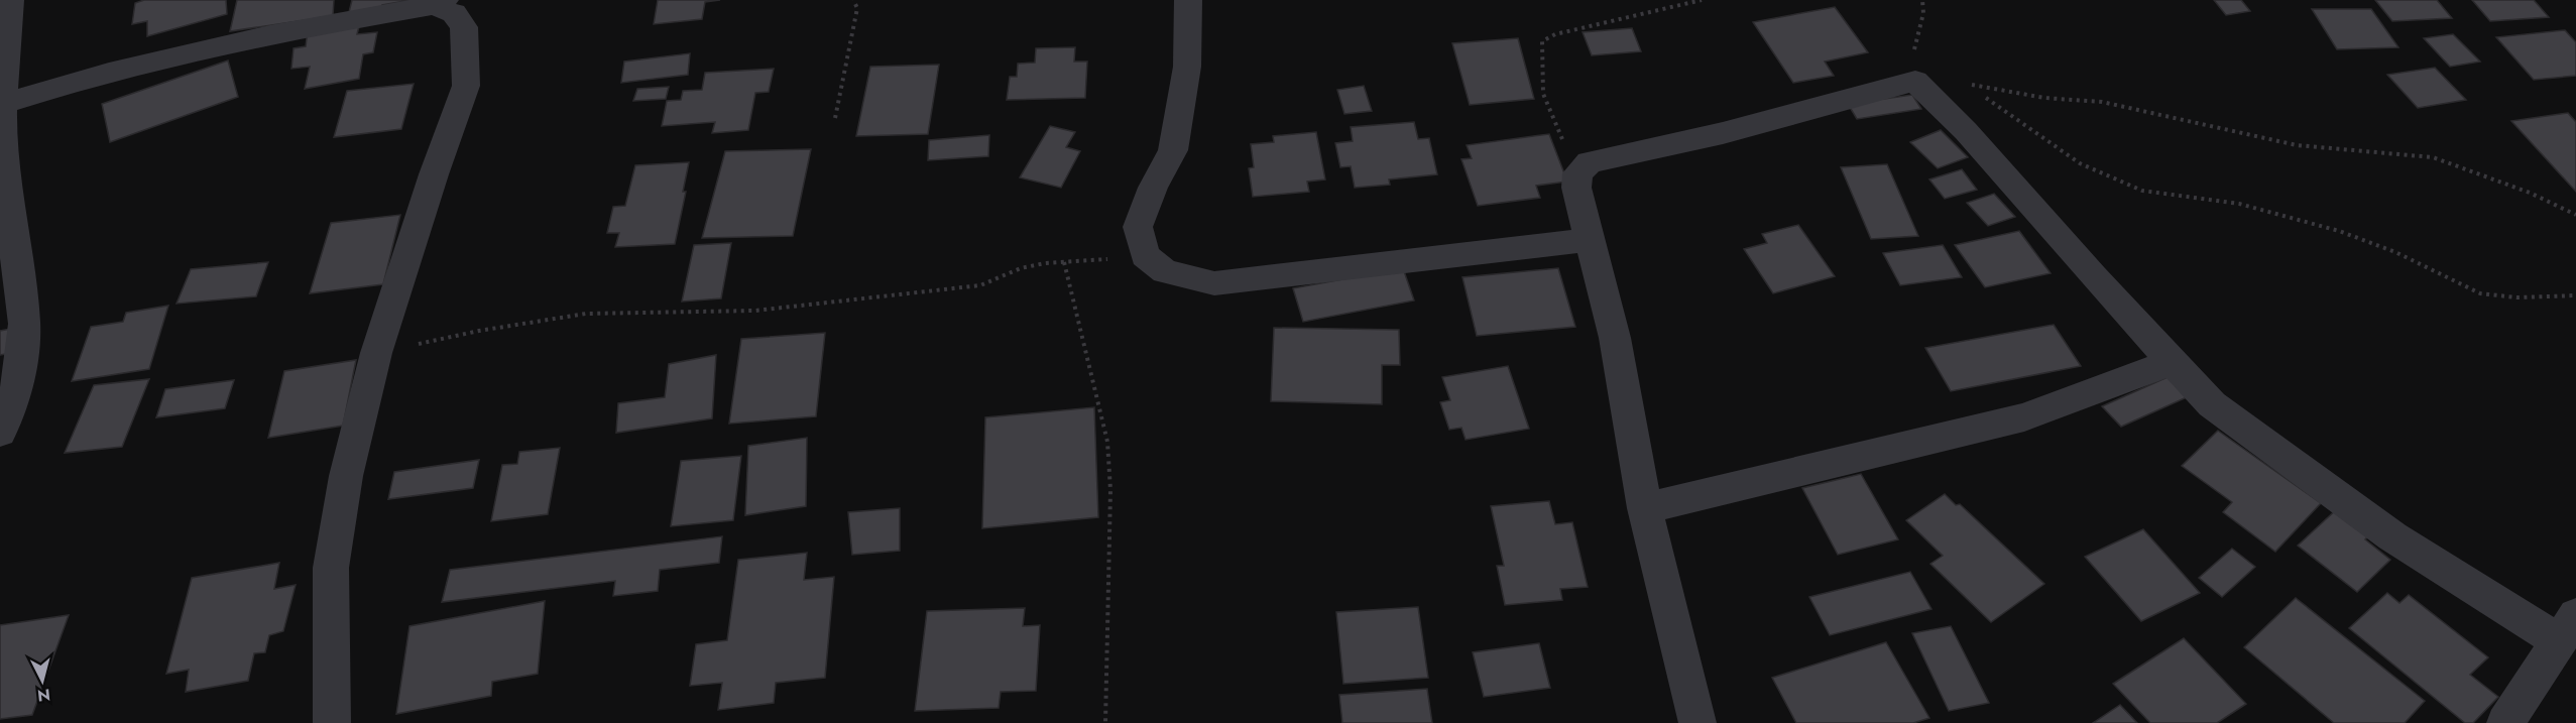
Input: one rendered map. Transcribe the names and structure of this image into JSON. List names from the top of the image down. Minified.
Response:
{"north":"bottom"}
